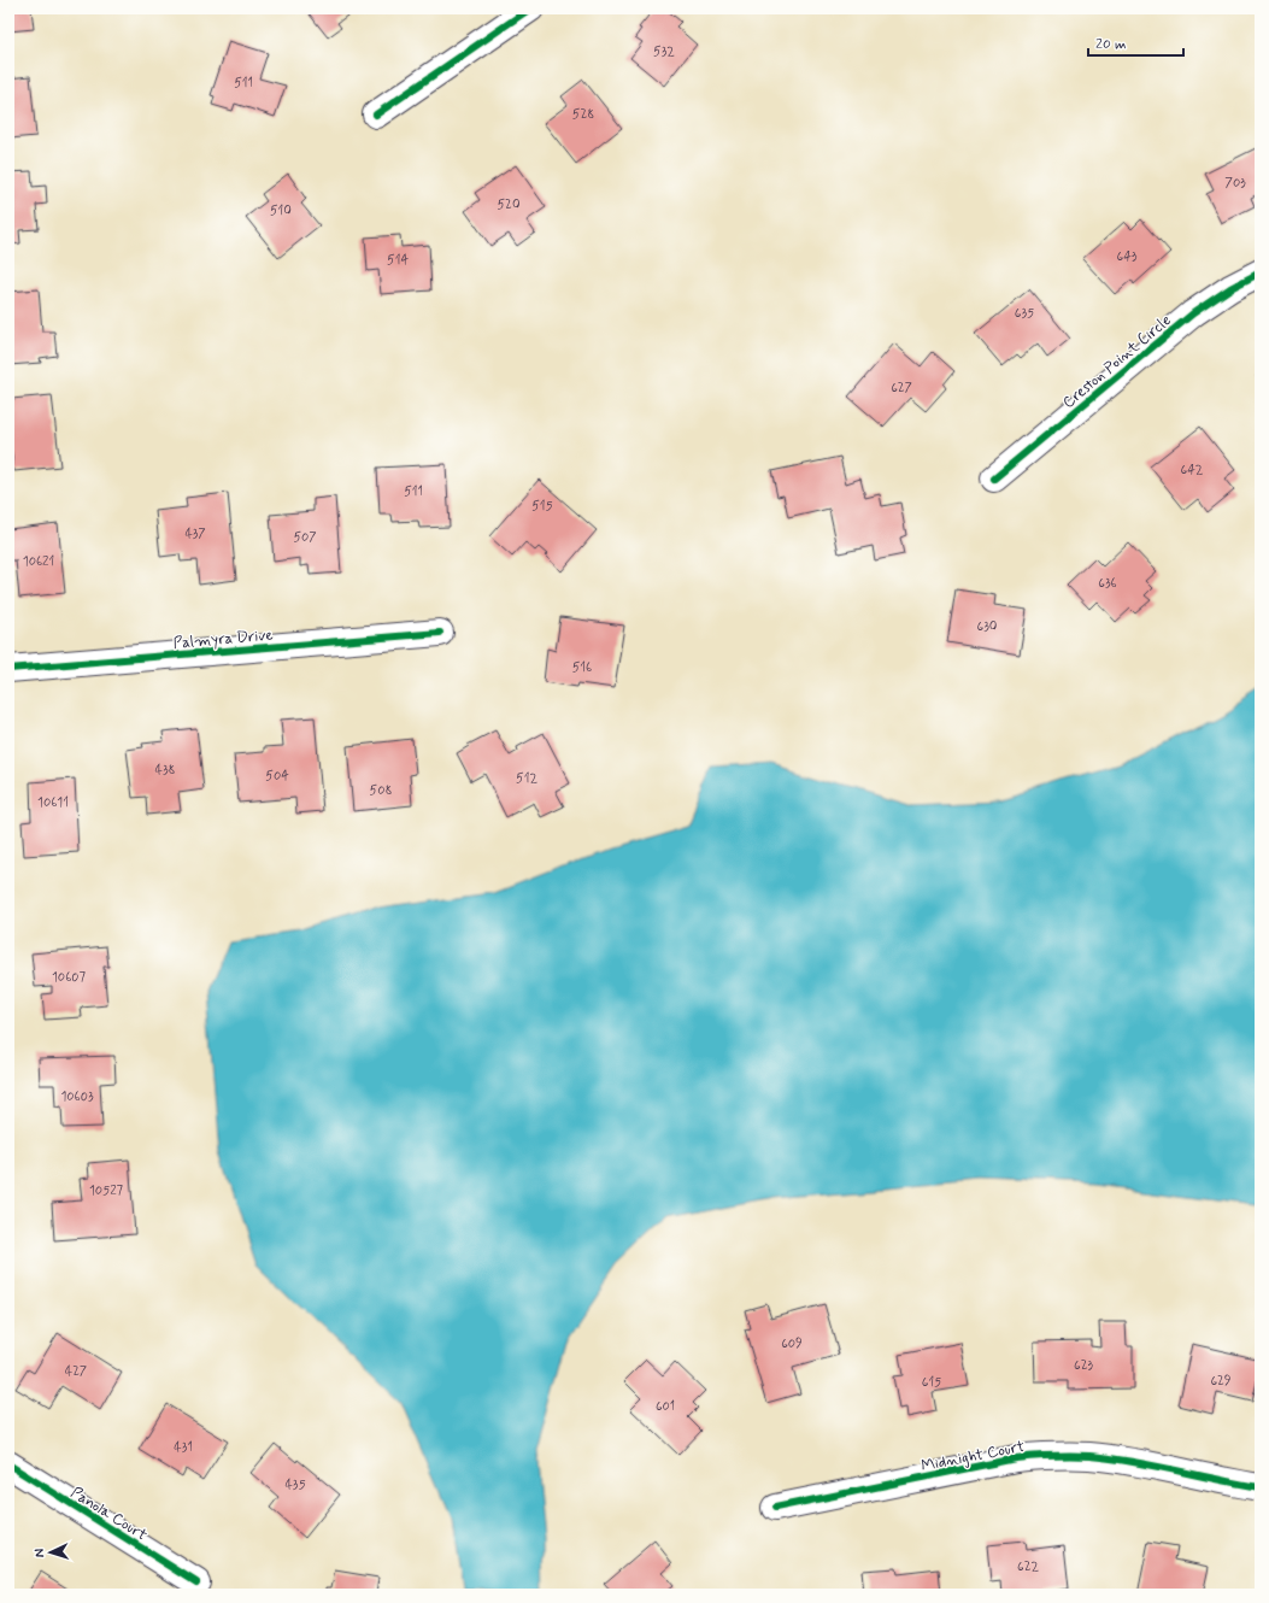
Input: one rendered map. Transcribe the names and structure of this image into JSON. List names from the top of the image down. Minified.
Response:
{"streets":{"street":["Creston Point Circle","Palmyra Drive","Midnight Court","Panola Court"]},"house_numbers":["532","511","528","703","520","510","643","514","635","627","642","511","515","437","507","10621","636","630","516","438","504","512","508","10611","10607","10603","10527","609","623","427","629","615","601","431","435","622"],"scale_bar":"20 m","north":"left"}
